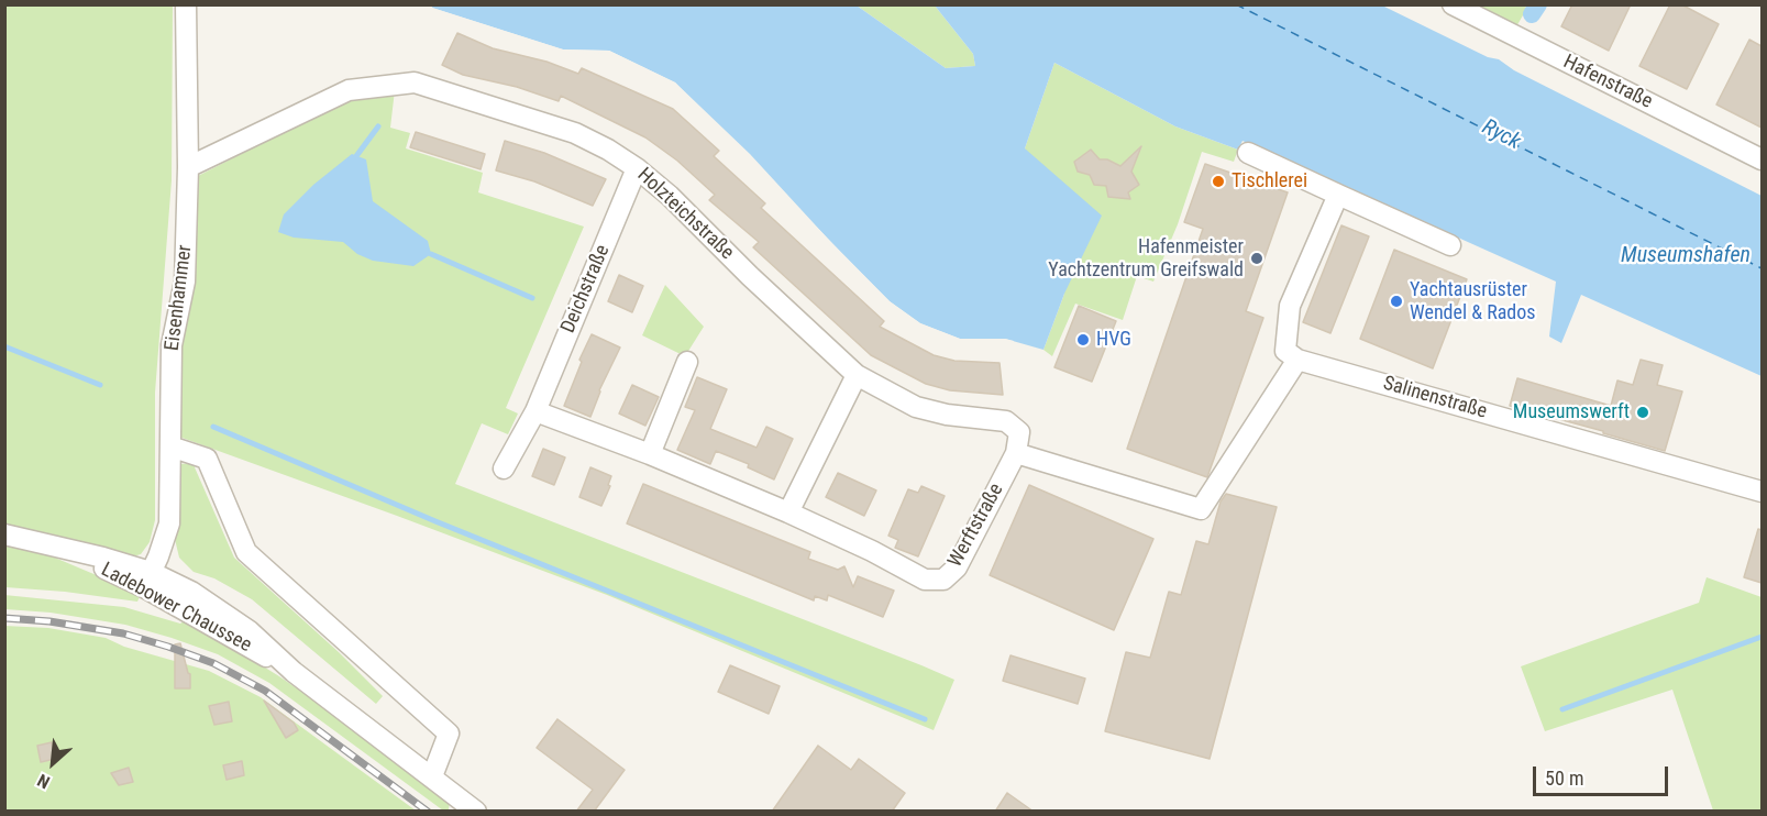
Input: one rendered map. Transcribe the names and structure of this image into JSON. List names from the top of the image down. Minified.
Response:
{"streets":{"street":["Hafenstraße","Holzteichstraße","Deichstraße","Eisenhammer","Salinenstraße","Werftstraße","Ladebower Chaussee"]},"crossings":[["Holzteichstraße","Deichstraße"],["Holzteichstraße","Eisenhammer"],["Holzteichstraße","Werftstraße"],["Eisenhammer","Ladebower Chaussee"]],"water":["Ryck","Museumshafen"],"places":["Tischlerei","Hafenmeister Yachtzentrum Greifswald","Yachtausrüster Wendel & Rados","HVG","Museumswerft"],"scale_bar":"50 m","north":"bottom left"}
